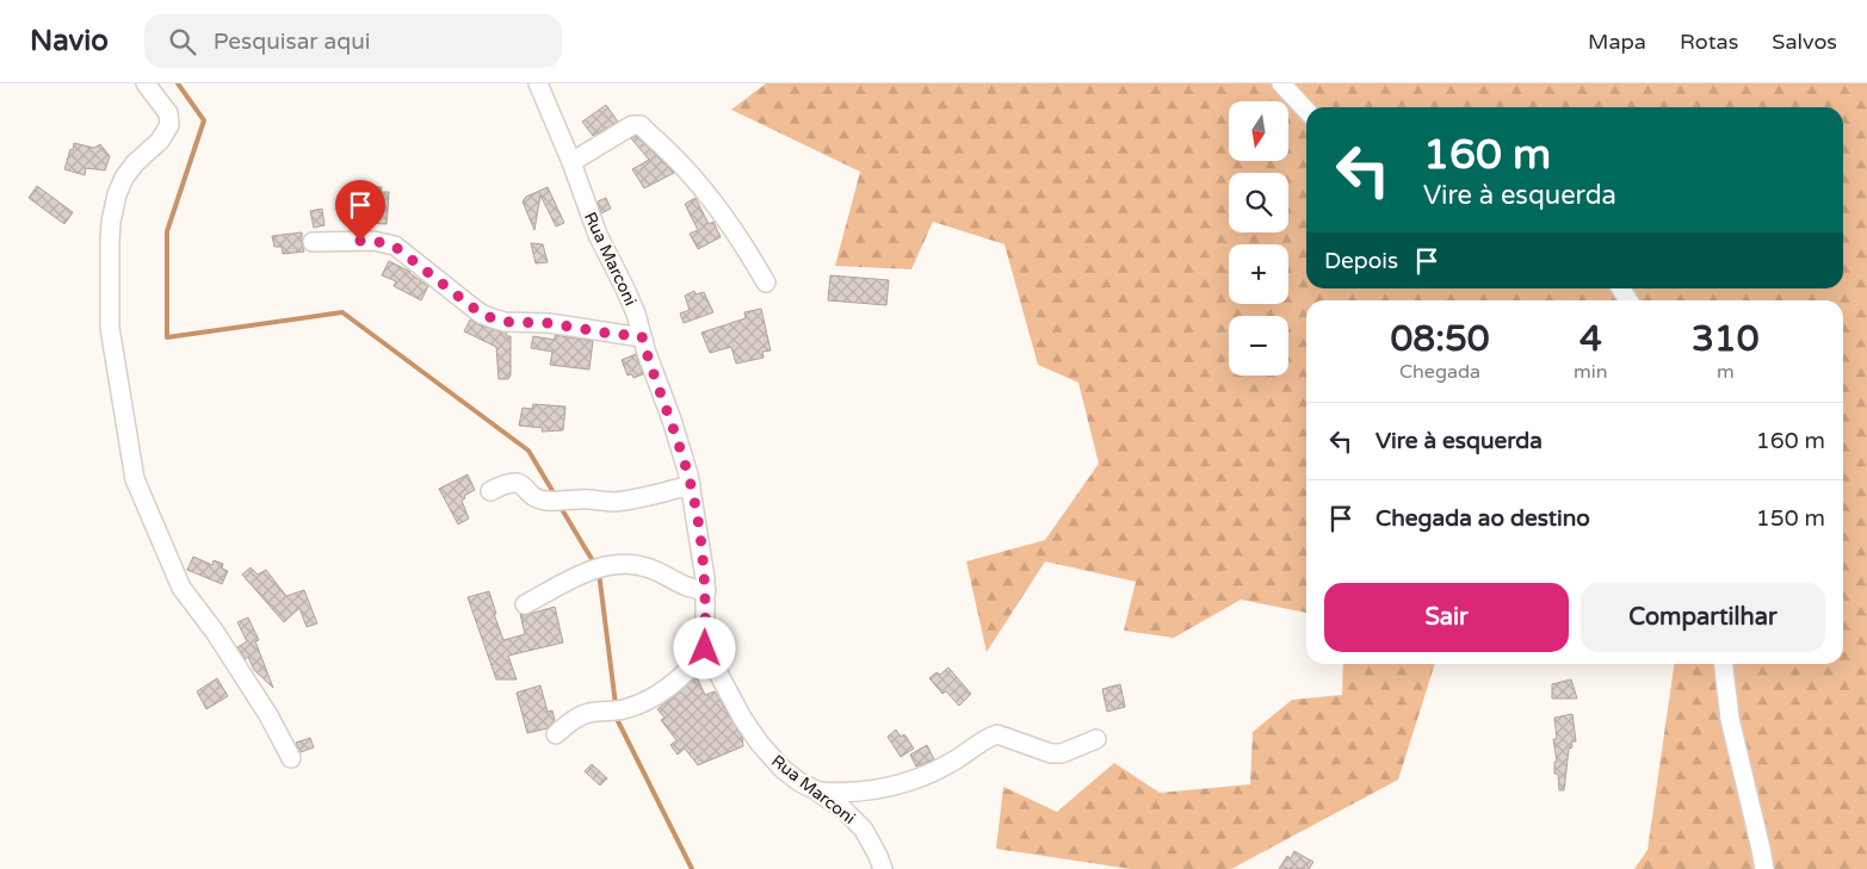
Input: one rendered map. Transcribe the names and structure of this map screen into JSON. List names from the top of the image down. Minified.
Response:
{"streets":{"street":["Rua Marconi"]},"north":"bottom","page":{"header":"Navio","search":"Pesquisar aqui","nav":["Mapa","Rotas","Salvos"],"map_buttons":["+","−"],"turn":["160 m","Vire à esquerda"],"then":"Depois","eta":["08:50","Chegada","4","min","310","m"],"list":[{"name":"Vire à esquerda","value":"160 m"},{"name":"Chegada ao destino","value":"150 m"}],"buttons":["Sair","Compartilhar"]}}
